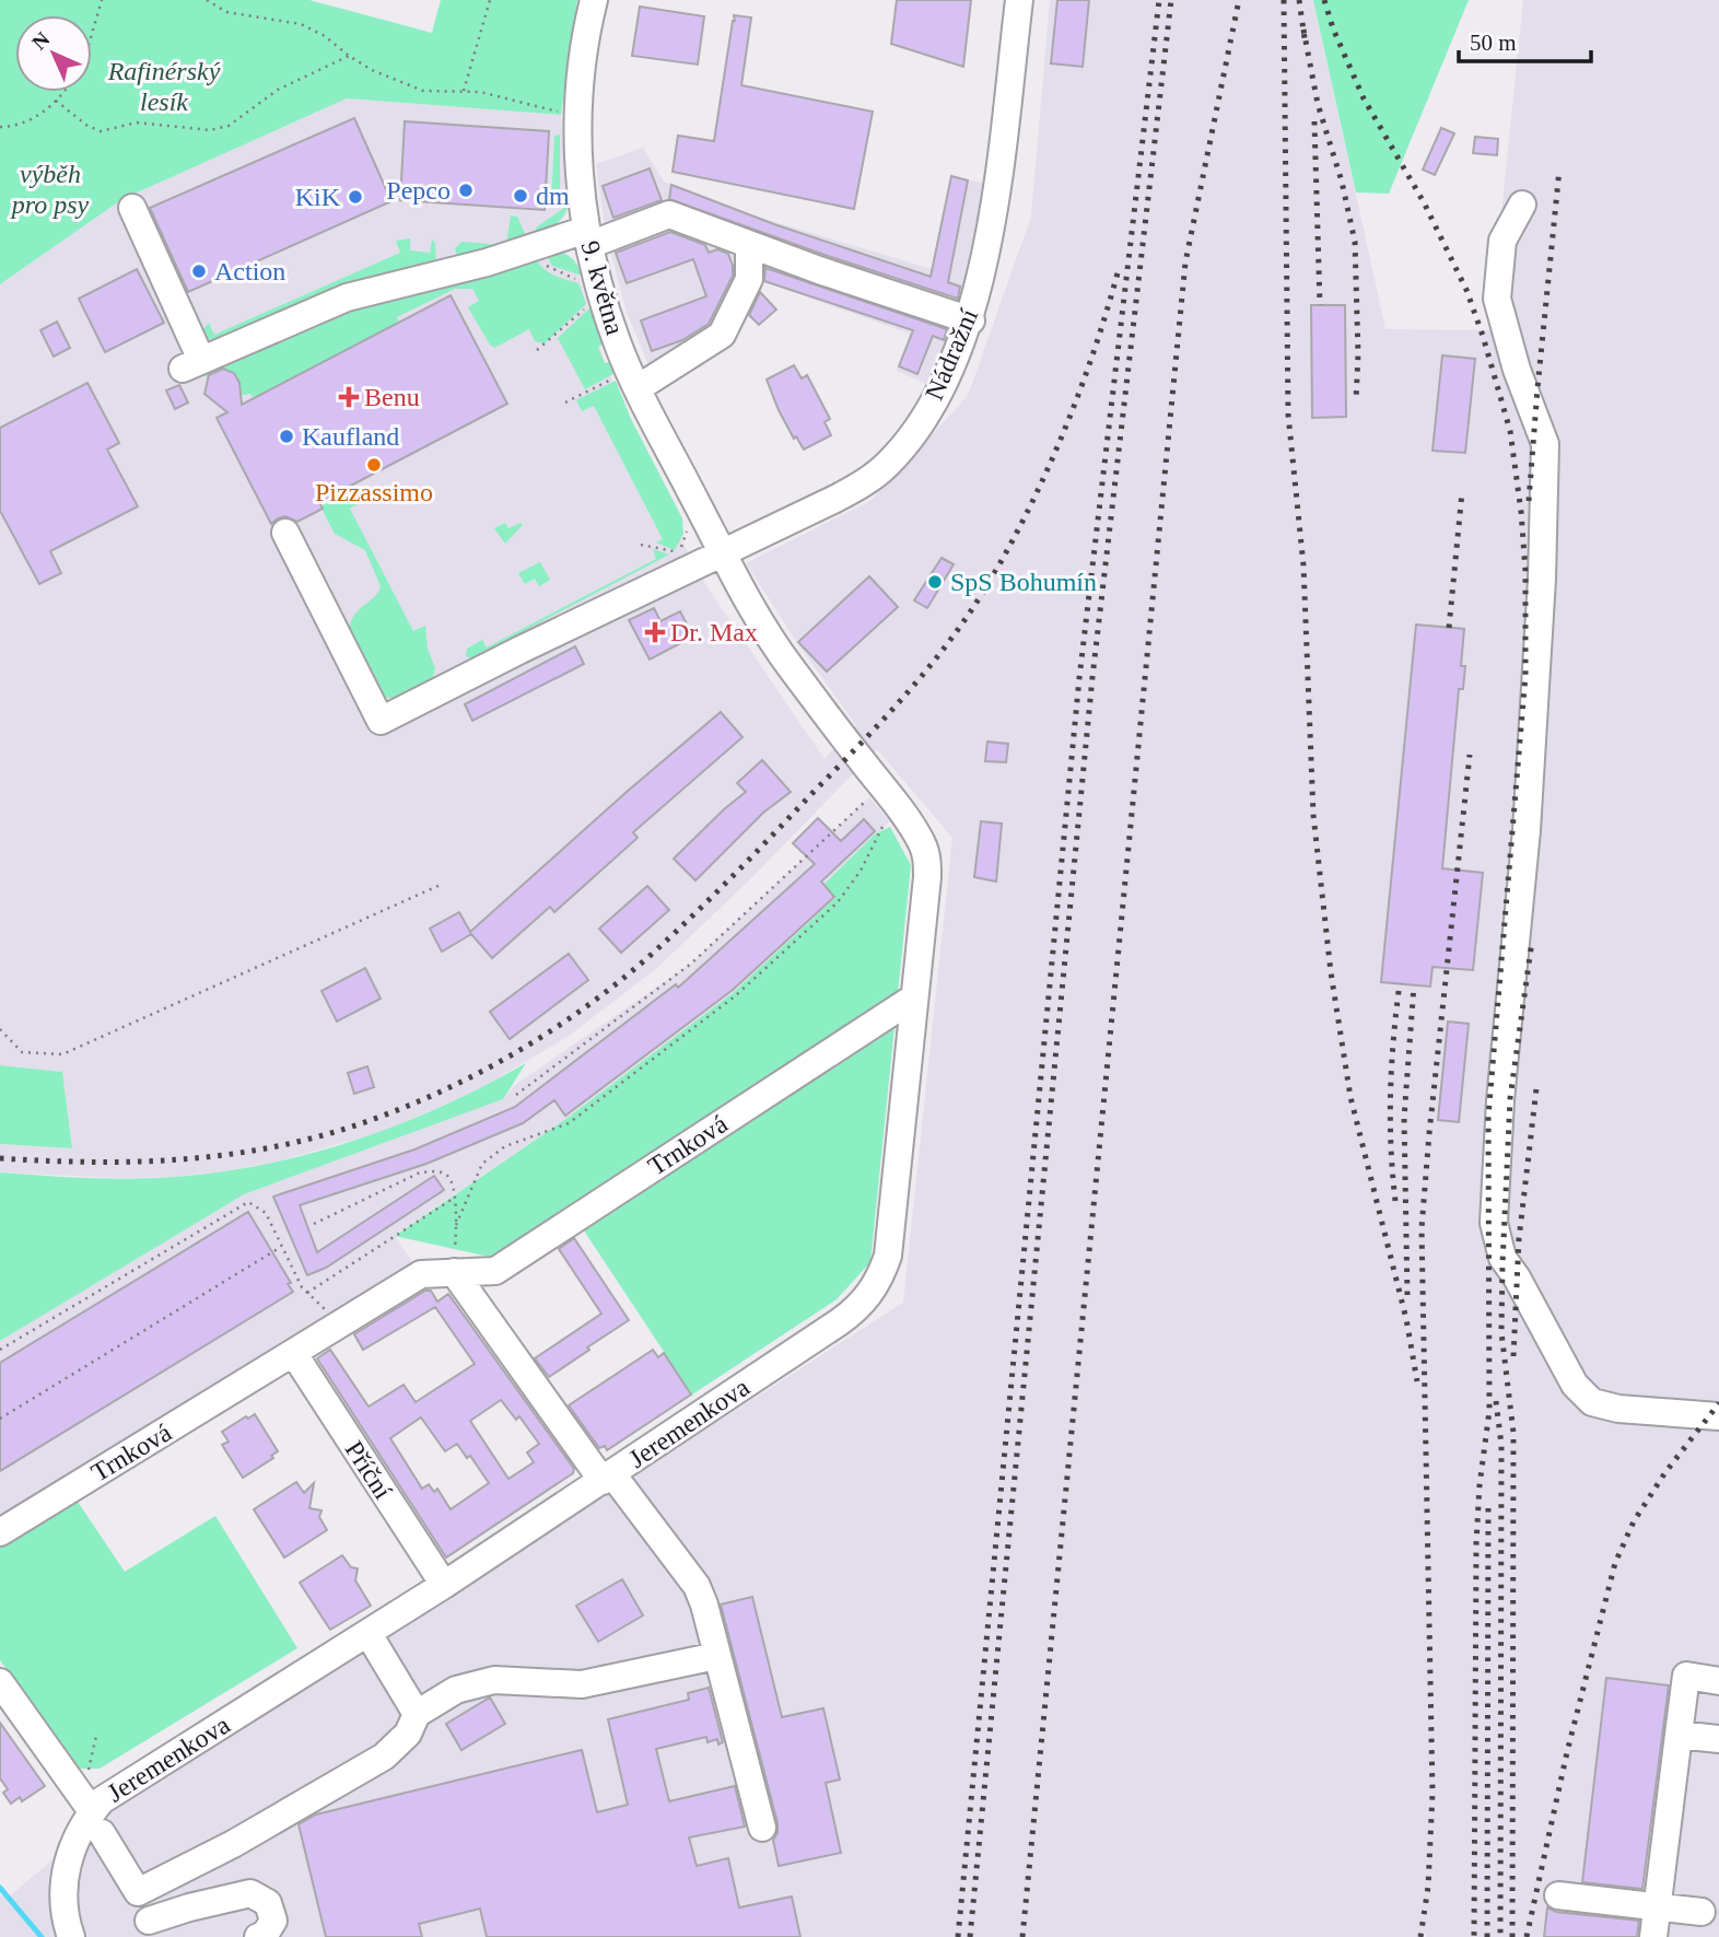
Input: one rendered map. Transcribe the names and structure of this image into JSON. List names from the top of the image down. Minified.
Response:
{"streets":{"street":["9. května","Nádražní","Trnková","Jeremenkova","Příční"]},"crossings":[["9. května","Nádražní"],["9. května","Jeremenkova"],["Trnková","Jeremenkova"],["Trnková","Příční"],["Jeremenkova","Příční"]],"parks":["Rafinérský lesík","výběh pro psy"],"places":{"other":["Pepco","dm","KiK","Action","Kaufland","Pizzassimo","SpS Bohumín"],"health":["Benu","Dr. Max"]},"scale_bar":"50 m","north":"top left"}
